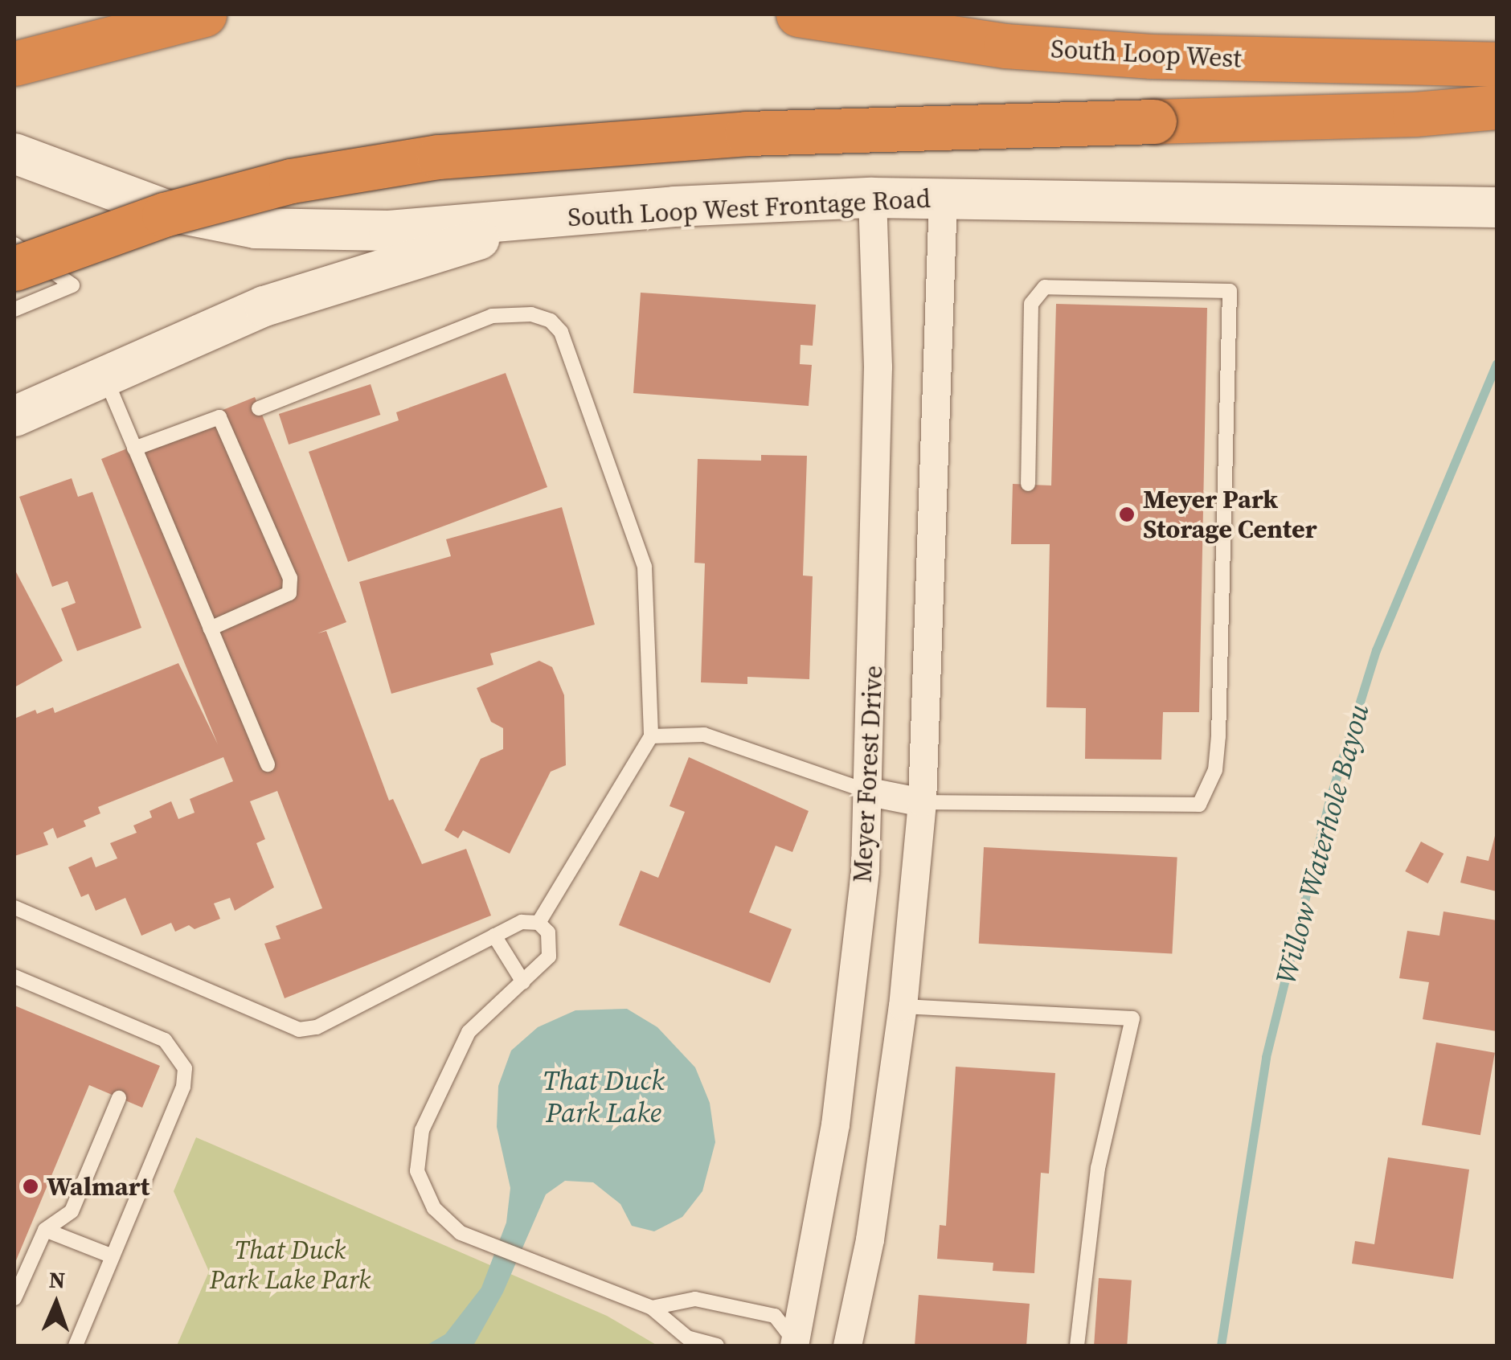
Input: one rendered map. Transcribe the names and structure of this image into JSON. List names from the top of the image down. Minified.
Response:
{"streets":{"highway":["South Loop West"],"main road":["South Loop West Frontage Road"],"street":["Meyer Forest Drive"]},"crossings":[["South Loop West Frontage Road","Meyer Forest Drive"]],"water":["Willow Waterhole Bayou","That Duck Park Lake"],"parks":["That Duck Park Lake Park"],"places":["Meyer Park Storage Center","Walmart"],"north":"top"}
